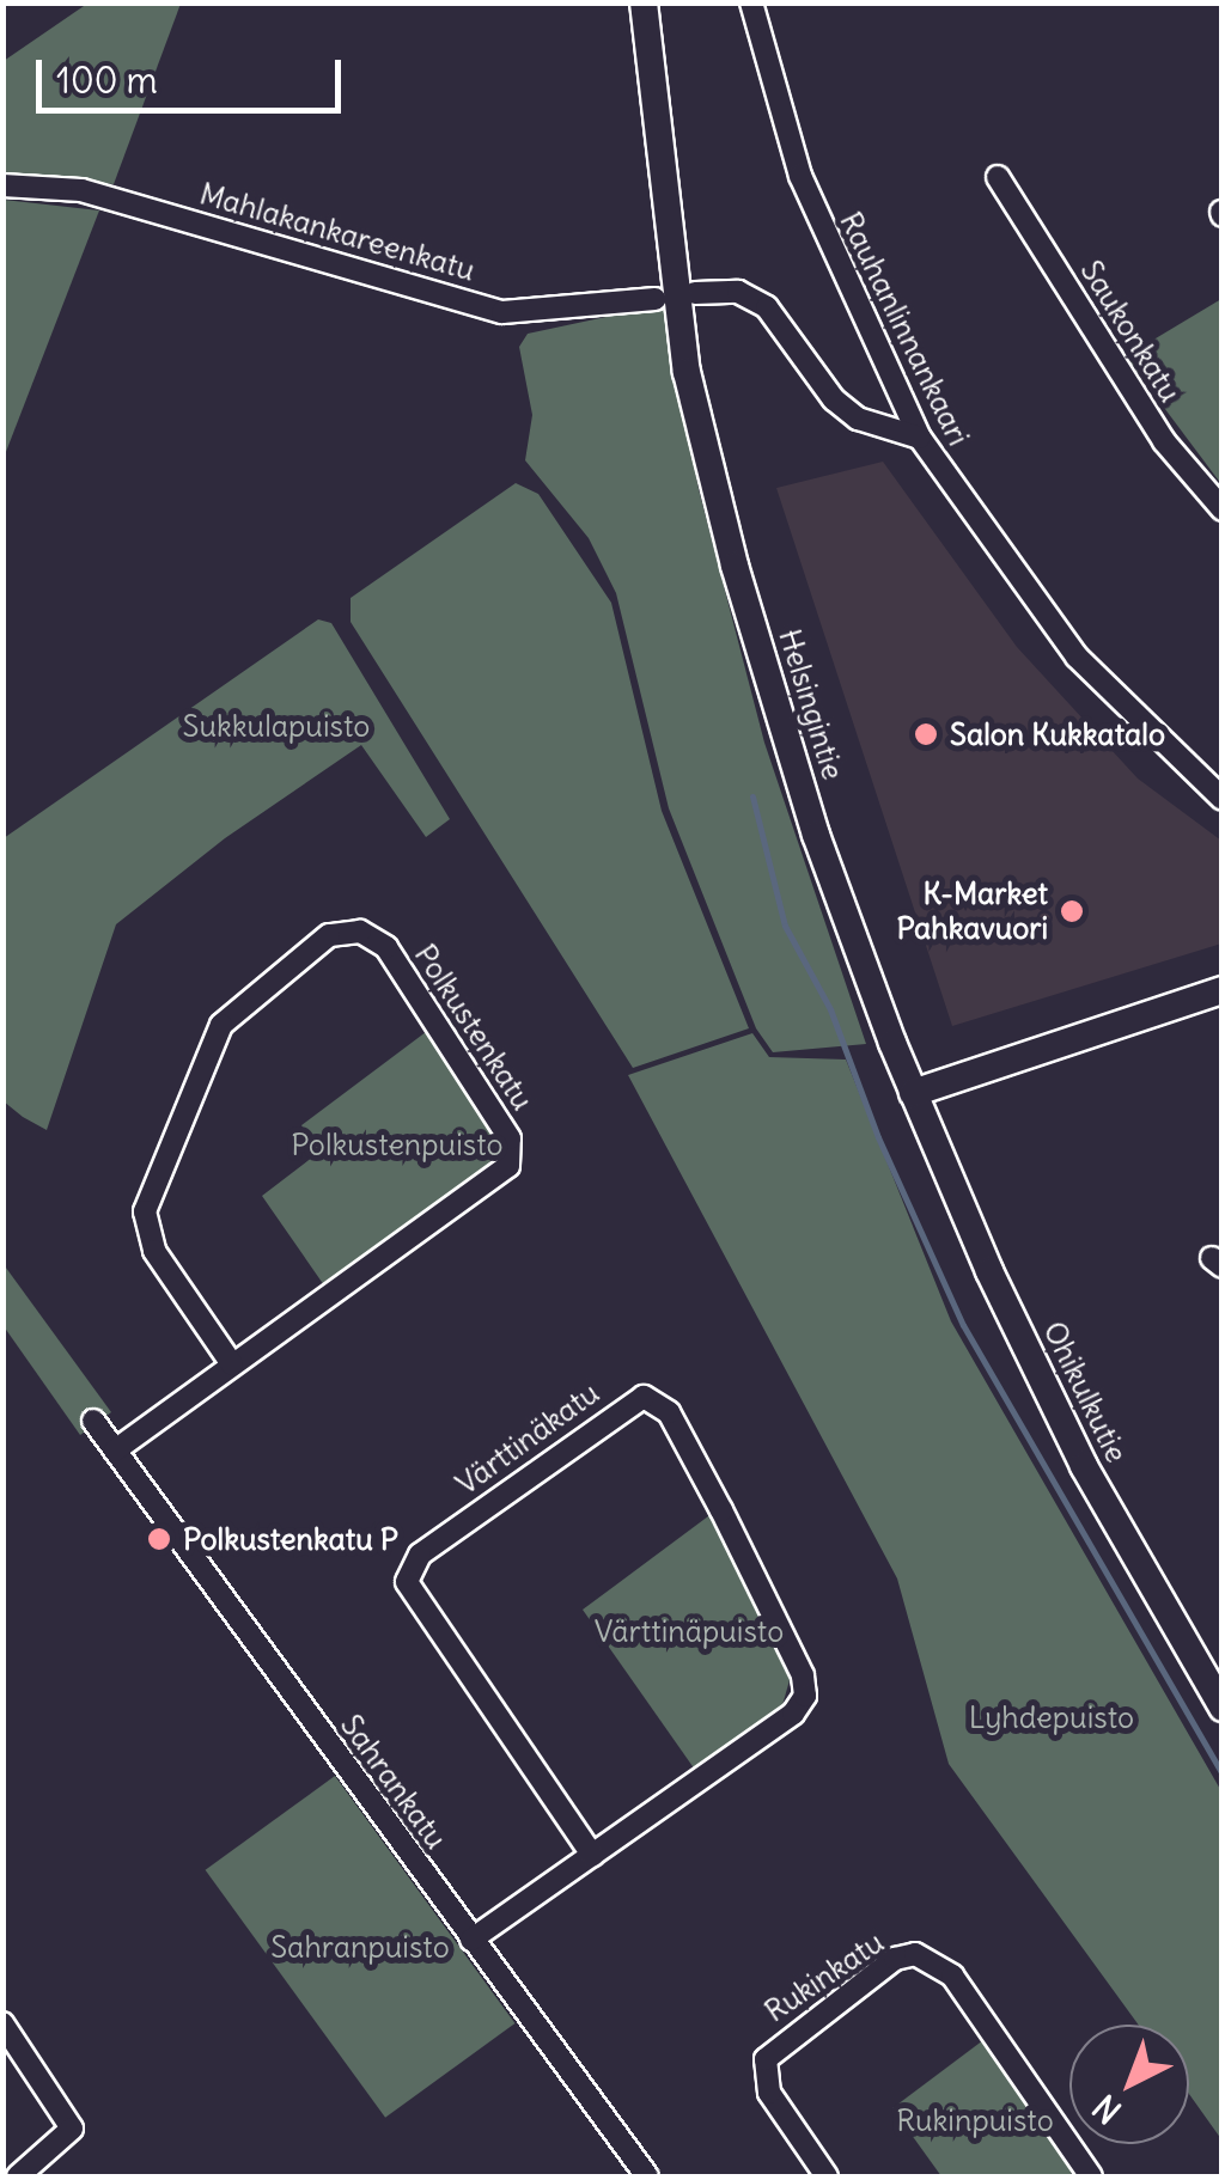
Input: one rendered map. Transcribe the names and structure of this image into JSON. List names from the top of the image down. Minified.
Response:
{"streets":{"main road":["Helsingintie","Ohikulkutie"],"street":["Mahlakankareenkatu","Rauhanlinnankaari","Saukonkatu","Polkustenkatu","Värttinäkatu","Sahrankatu","Rukinkatu"]},"crossings":[["Helsingintie","Ohikulkutie"],["Polkustenkatu","Sahrankatu"],["Värttinäkatu","Sahrankatu"]],"parks":["Sukkulapuisto","Polkustenpuisto","Värttinäpuisto","Lyhdepuisto","Sahranpuisto","Rukinpuisto"],"places":["Salon Kukkatalo","K-Market Pahkavuori","Polkustenkatu P"],"scale_bar":"100 m","north":"bottom left"}
